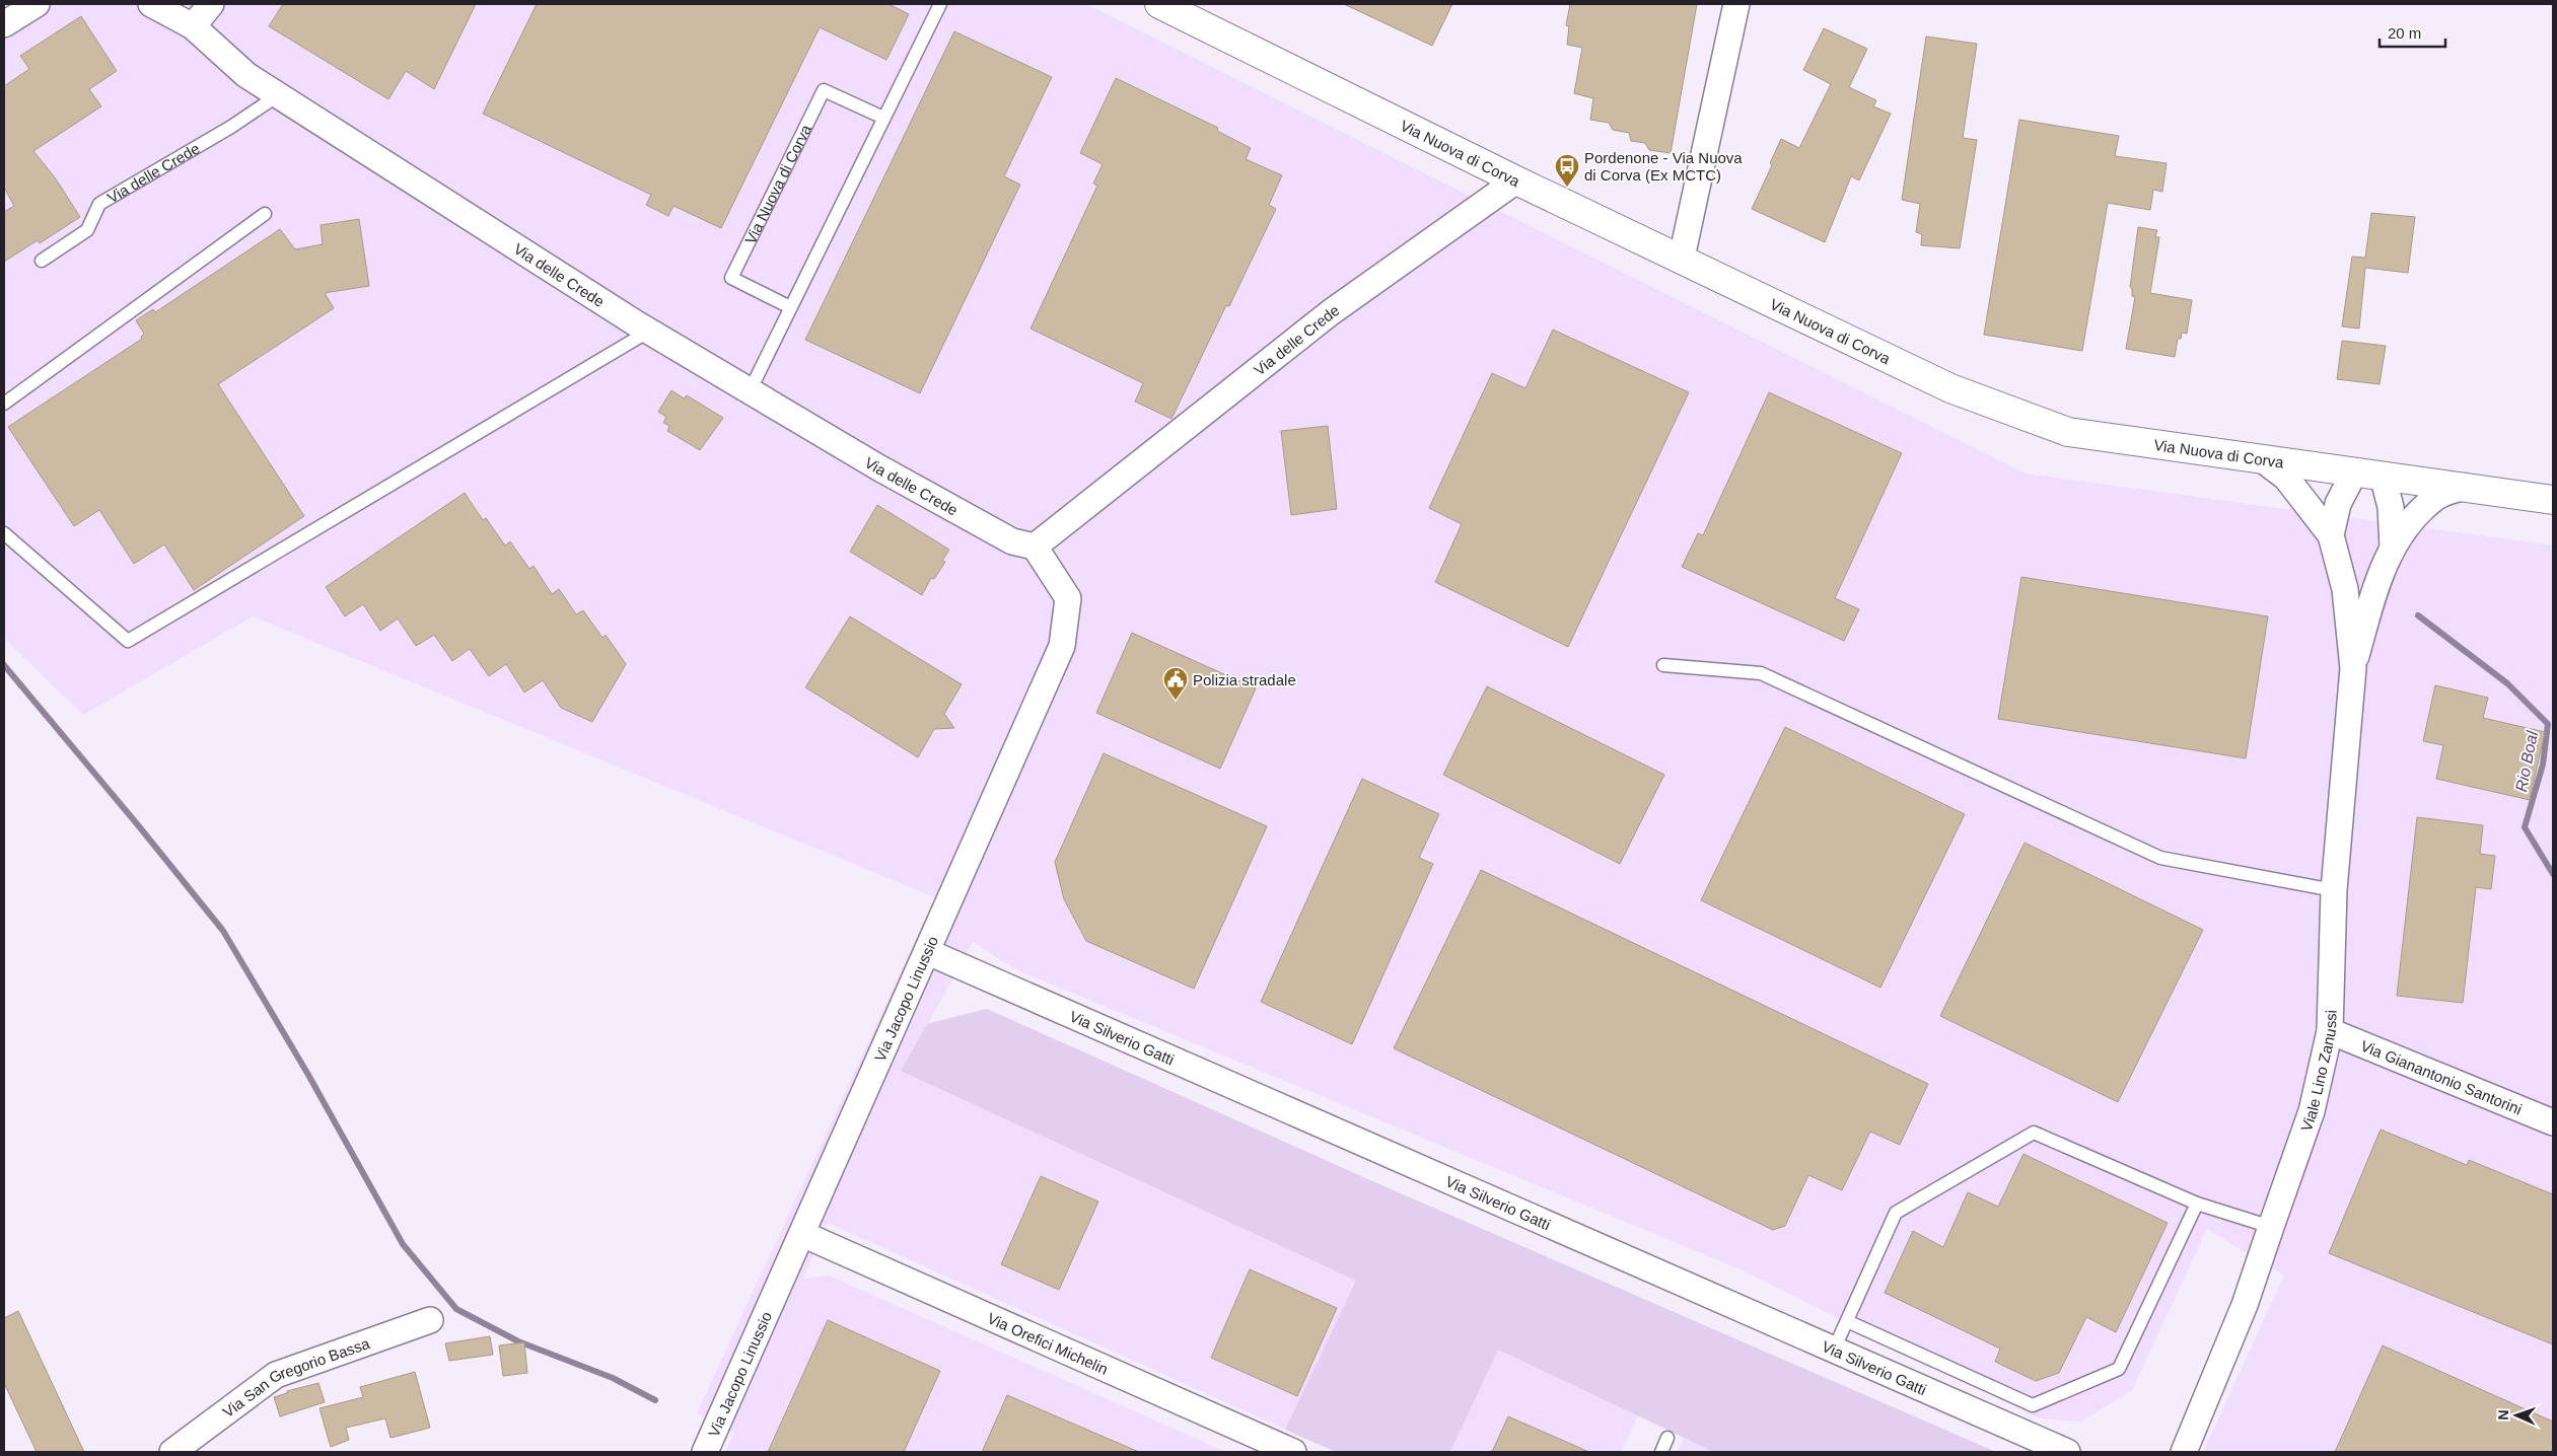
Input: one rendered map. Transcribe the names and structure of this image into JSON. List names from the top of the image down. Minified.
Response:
{"streets":{"main road":["Via Nuova di Corva"],"street":["Via delle Crede","Via Jacopo Linussio","Via Silverio Gatti","Viale Lino Zanussi","Via Gianantonio Santorini","Via Orefici Michelin","Via San Gregorio Bassa"]},"crossings":[["Via Nuova di Corva","Via delle Crede"],["Via Nuova di Corva","Viale Lino Zanussi"],["Via delle Crede","Via Jacopo Linussio"],["Via Jacopo Linussio","Via Silverio Gatti"],["Via Jacopo Linussio","Via Orefici Michelin"],["Viale Lino Zanussi","Via Gianantonio Santorini"]],"water":["Rio Boal"],"places":{"bus stop":["Pordenone - Via Nuova di Corva (Ex MCTC)"],"public building":["Polizia stradale"]},"scale_bar":"20 m","north":"left"}
